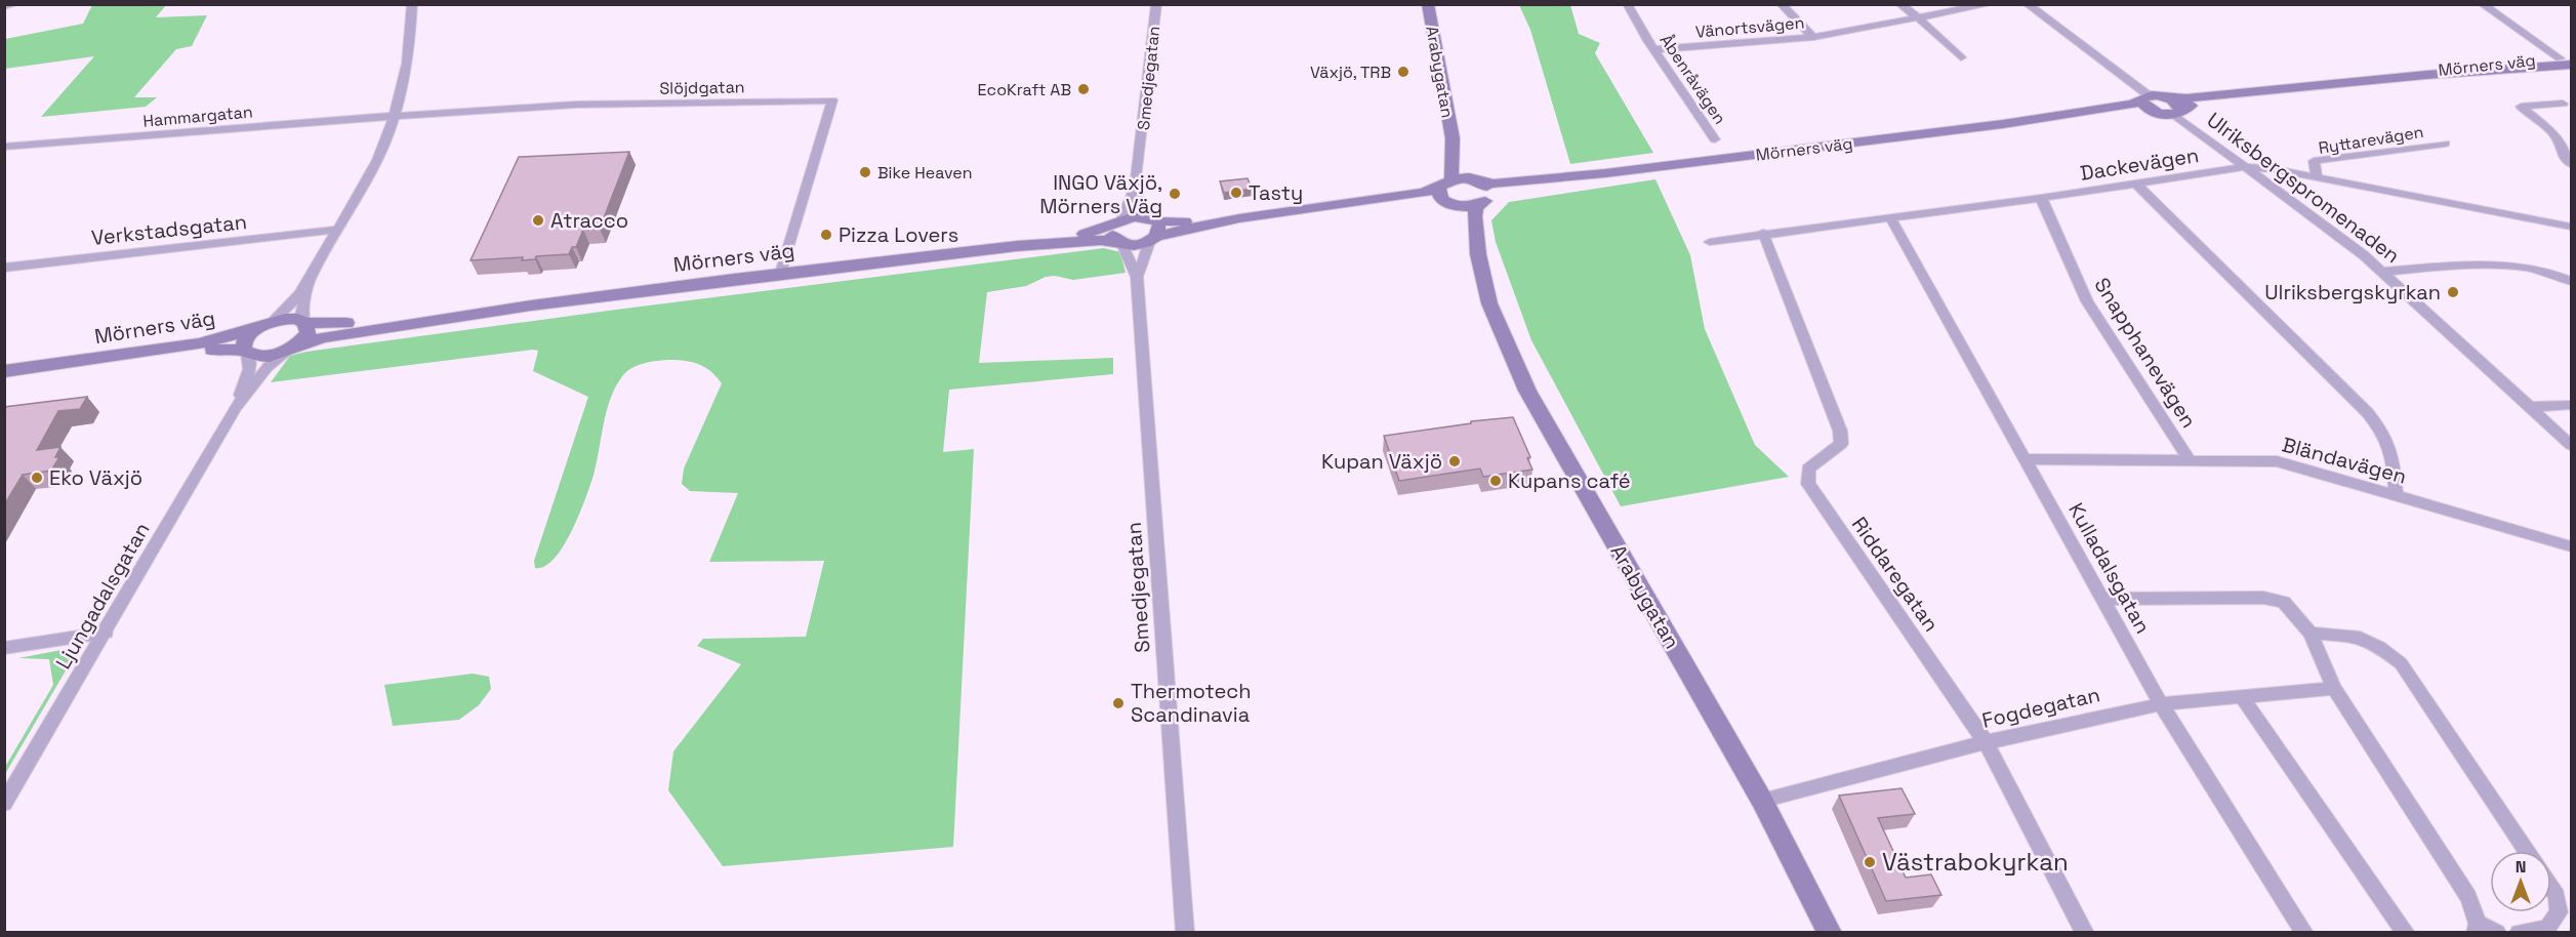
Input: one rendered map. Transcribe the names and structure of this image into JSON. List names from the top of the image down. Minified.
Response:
{"streets":{"main road":["Mörners väg","Arabygatan"],"street":["Vänortsvägen","Smedjegatan","Åbenråvägen","Slöjdgatan","Hammargatan","Ryttarevägen","Dackevägen","Ulriksbergspromenaden","Verkstadsgatan","Snapphanevägen","Bländavägen","Kulladalsgatan","Riddaregatan","Ljungadalsgatan","Fogdegatan"]},"crossings":[["Vänortsvägen","Åbenråvägen"],["Mörners väg","Arabygatan"],["Mörners väg","Smedjegatan"],["Mörners väg","Slöjdgatan"],["Mörners väg","Ulriksbergspromenaden"],["Mörners väg","Ljungadalsgatan"],["Arabygatan","Fogdegatan"],["Slöjdgatan","Hammargatan"],["Ryttarevägen","Dackevägen"],["Dackevägen","Ulriksbergspromenaden"],["Dackevägen","Snapphanevägen"],["Dackevägen","Kulladalsgatan"],["Dackevägen","Riddaregatan"],["Snapphanevägen","Bländavägen"],["Bländavägen","Kulladalsgatan"],["Kulladalsgatan","Fogdegatan"],["Riddaregatan","Fogdegatan"]],"places":["Växjö, TRB","EcoKraft AB","Bike Heaven","Tasty","INGO Växjö, Mörners Väg","Atracco","Pizza Lovers","Ulriksbergskyrkan","Kupan Växjö","Eko Växjö","Kupans café","Thermotech Scandinavia","Västrabokyrkan"],"north":"top"}
